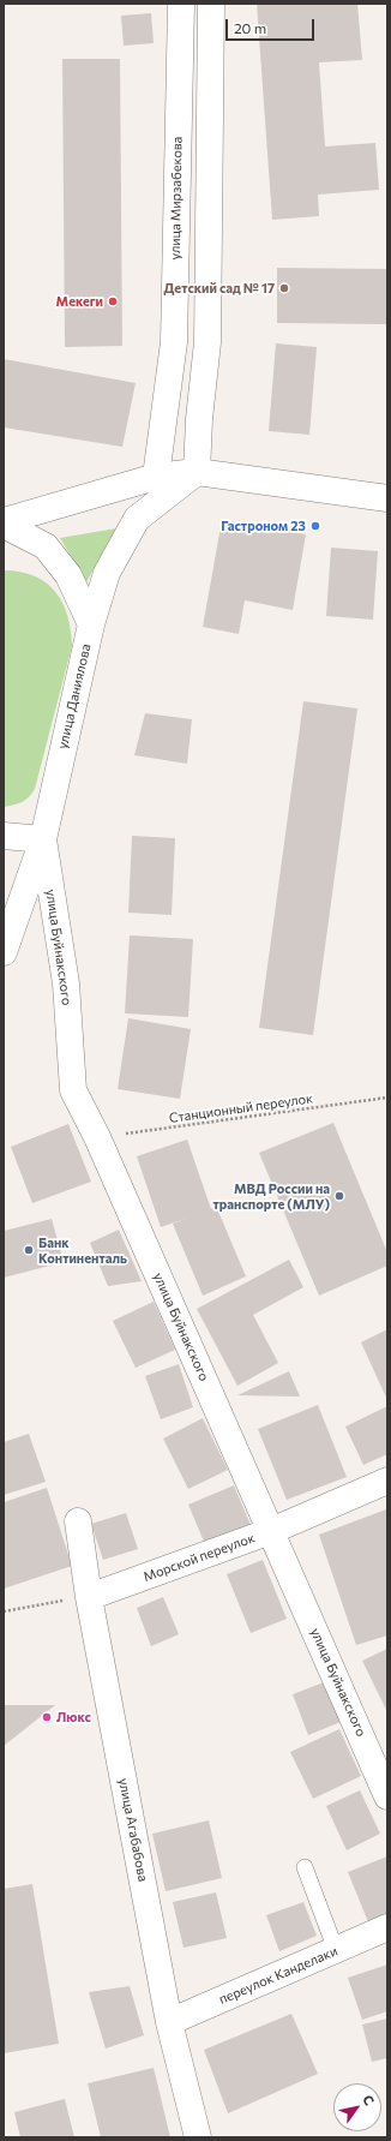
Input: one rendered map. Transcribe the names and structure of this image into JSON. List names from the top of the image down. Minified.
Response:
{"streets":{"street":["улица Мирзабекова","улица Даниялова","улица Буйнакского","Морской переулок","улица Агабабова","переулок Канделаки"],"path":["Станционный переулок"]},"crossings":[["улица Даниялова","улица Буйнакского"],["улица Буйнакского","Станционный переулок"],["улица Буйнакского","Морской переулок"],["Морской переулок","улица Агабабова"],["улица Агабабова","переулок Канделаки"]],"places":["Детский сад № 17","Мекеги","Гастроном 23","МВД России на транспорте (МЛУ)","Банк Континенталь","Люкс"],"scale_bar":"20 m","north":"top right"}
